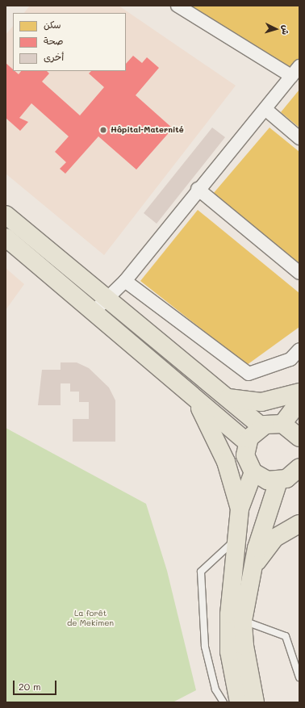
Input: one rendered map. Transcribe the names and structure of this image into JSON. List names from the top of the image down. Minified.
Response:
{"parks":["La forêt de Mekimen"],"places":["Hôpital-Maternité"],"legend":["سكن","صحة","أخرى"],"scale_bar":"20 m","north":"right"}
